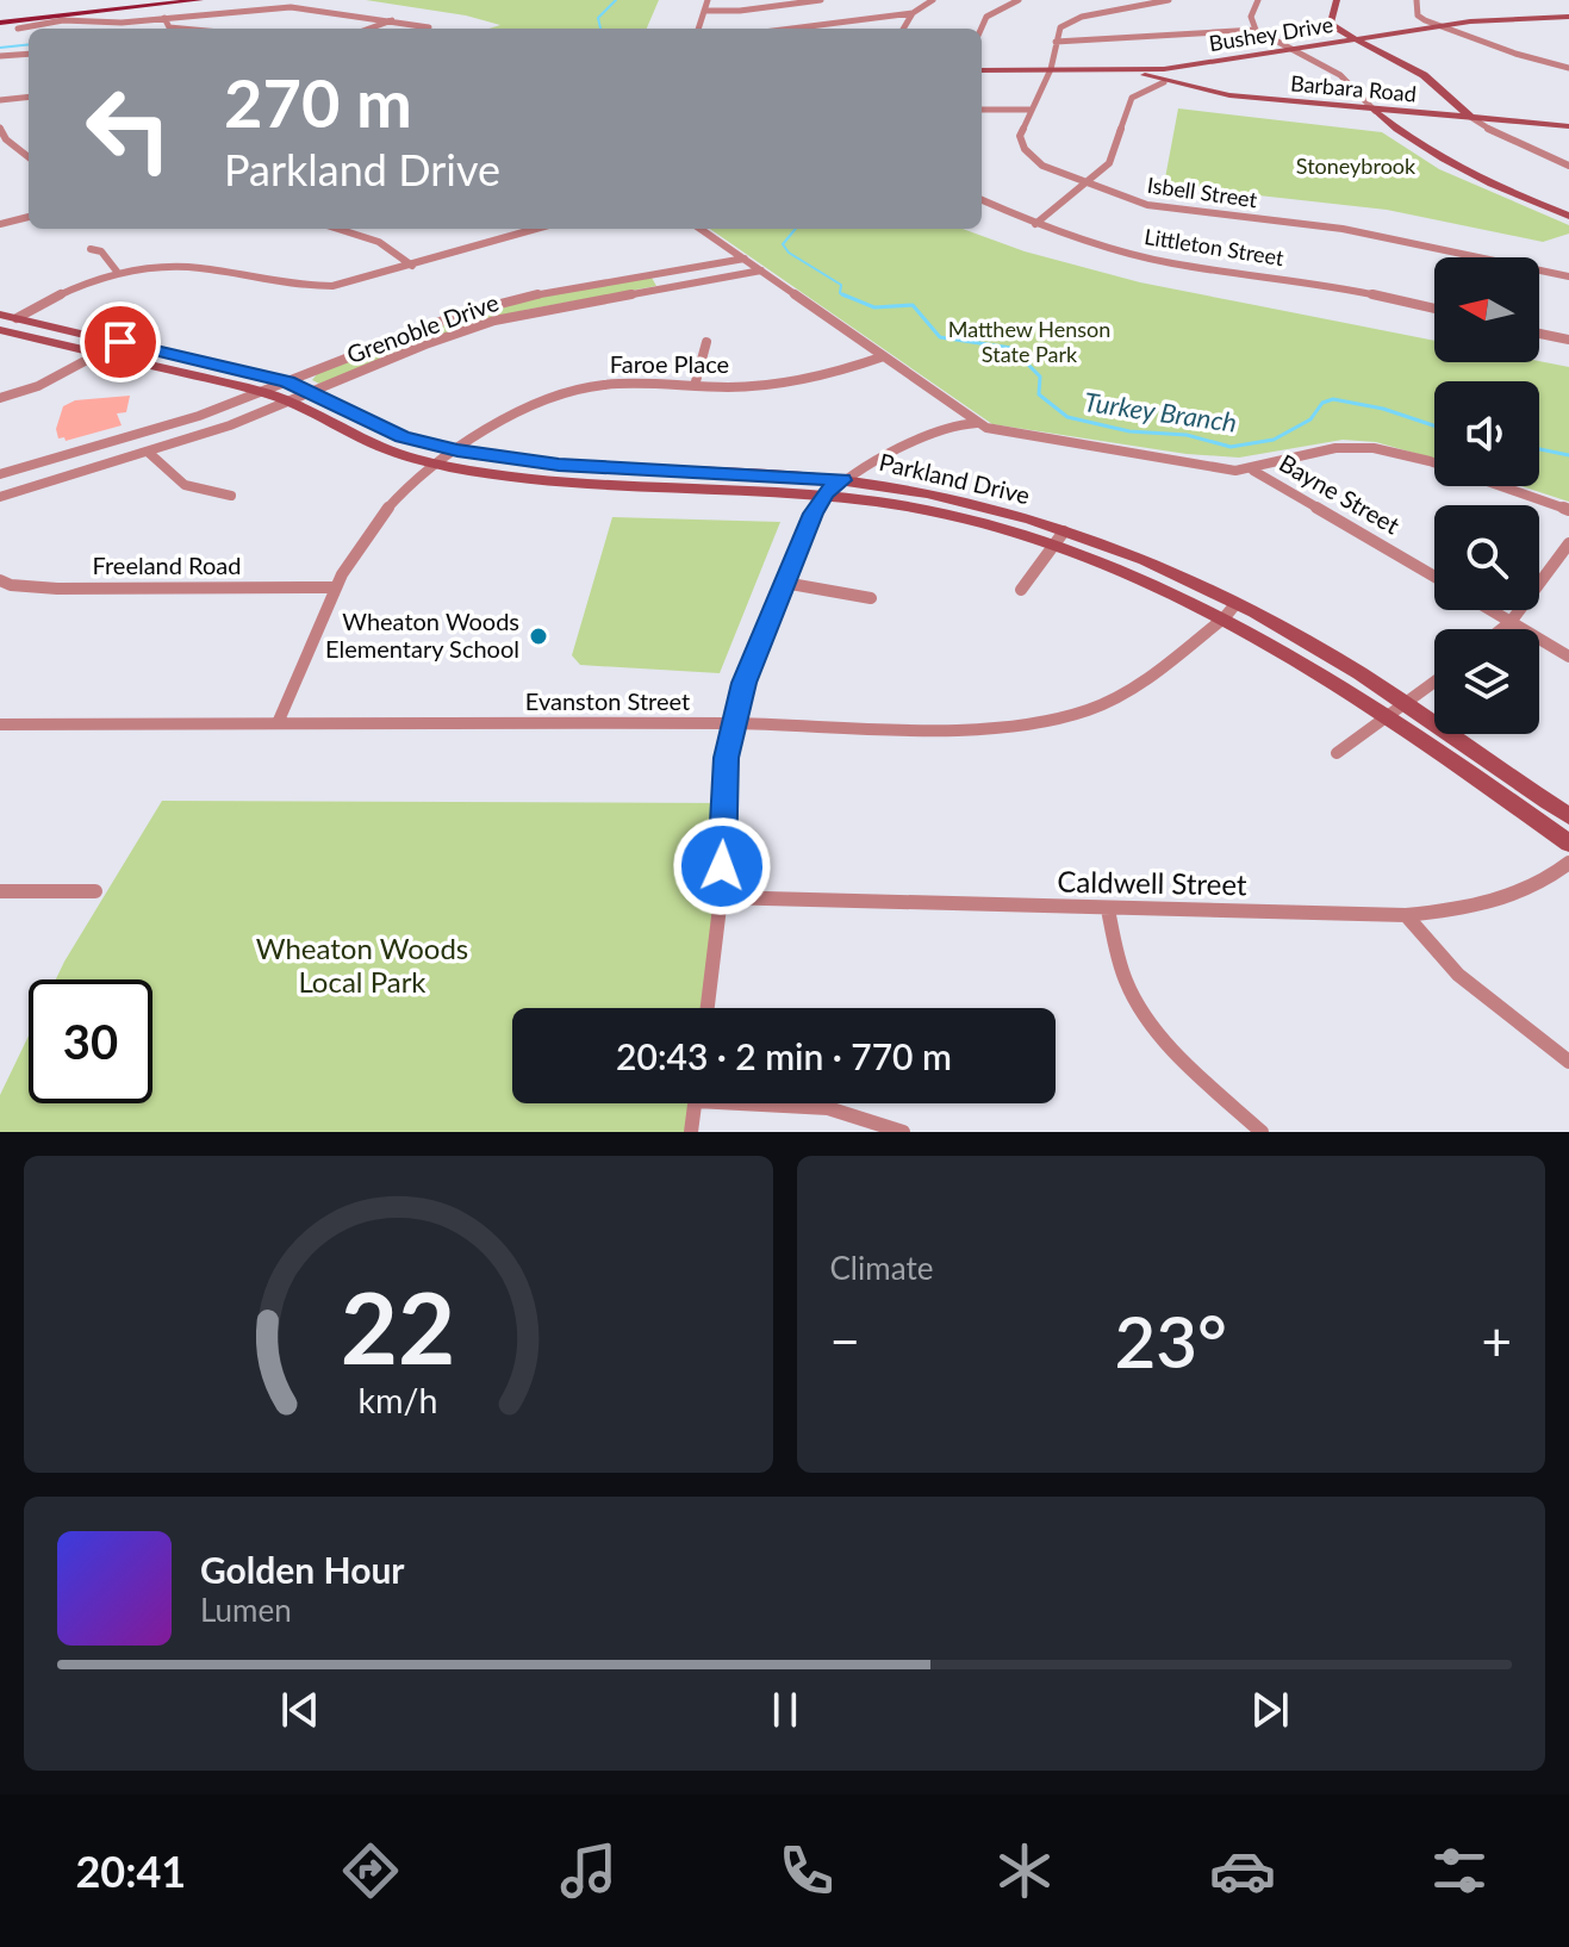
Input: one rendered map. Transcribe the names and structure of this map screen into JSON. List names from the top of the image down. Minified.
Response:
{"streets":{"street":["Bushey Drive","Barbara Road","Isbell Street","Littleton Street","Grenoble Drive","Faroe Place","Parkland Drive","Bayne Street","Freeland Road","Evanston Street","Caldwell Street"]},"crossings":[["Bushey Drive","Barbara Road"],["Bushey Drive","Isbell Street"],["Grenoble Drive","Parkland Drive"],["Faroe Place","Parkland Drive"],["Faroe Place","Freeland Road"],["Faroe Place","Evanston Street"],["Parkland Drive","Evanston Street"]],"water":["Turkey Branch"],"parks":["Stoneybrook","Matthew Henson State Park","Wheaton Woods Local Park"],"places":["Wheaton Woods Elementary School"],"north":"left","page":{"turn":["270 m","Parkland Drive"],"limit":"30","trip":"20:43 · 2 min · 770 m","tile":"Climate","heat":["−","23°","+"],"song":["Golden Hour","Lumen"],"tabs":"20:41","gauge":["22","km/h"]}}
